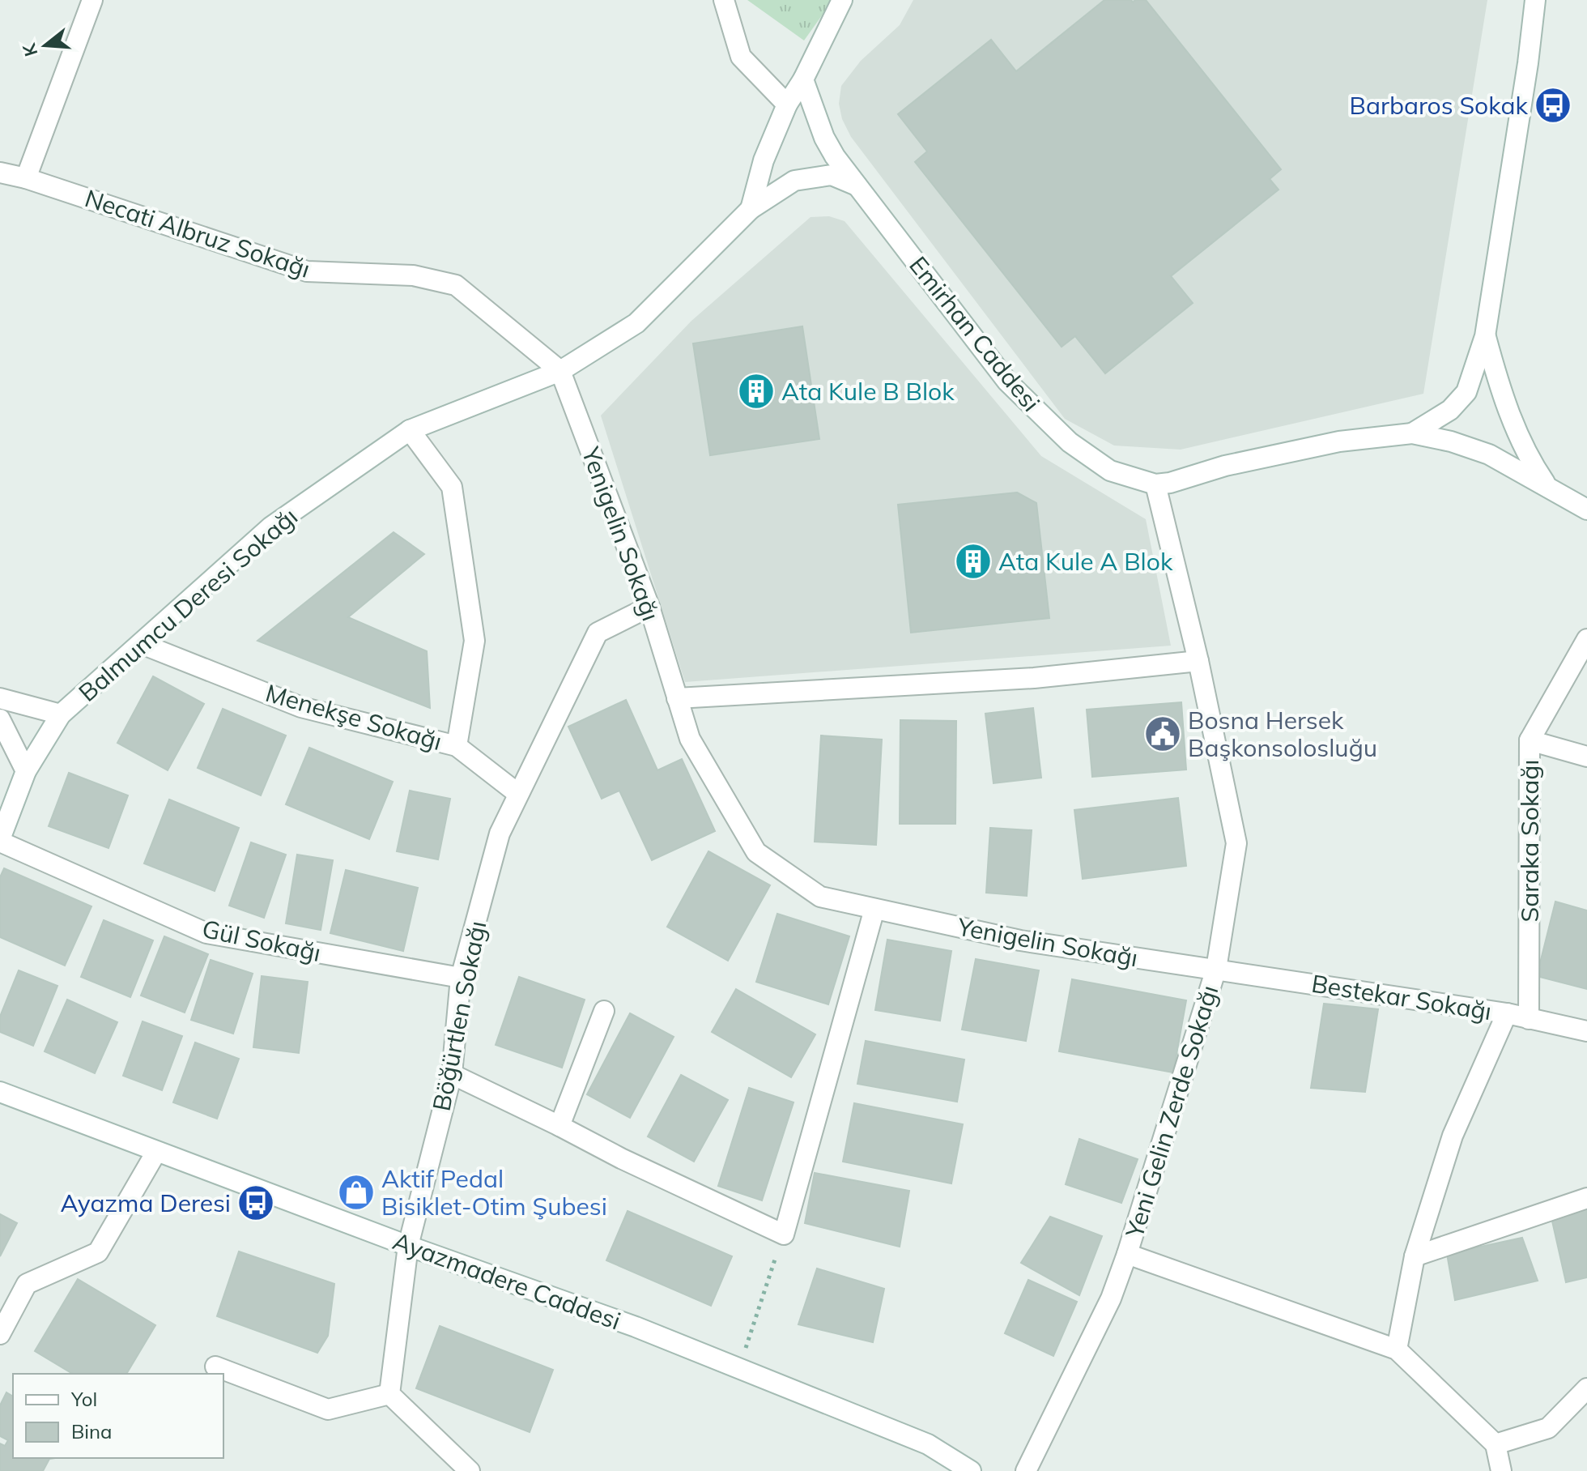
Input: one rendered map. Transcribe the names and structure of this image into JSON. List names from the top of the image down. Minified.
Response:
{"streets":{"street":["Necati Albruz Sokağı","Emirhan Caddesi","Yenigelin Sokağı","Balmumcu Deresi Sokağı","Menekşe Sokağı","Saraka Sokağı","Gül Sokağı","Bestekar Sokağı","Böğürtlen Sokağı","Yeni Gelin Zerde Sokağı","Ayazmadere Caddesi"]},"crossings":[["Necati Albruz Sokağı","Yenigelin Sokağı"],["Necati Albruz Sokağı","Balmumcu Deresi Sokağı"],["Emirhan Caddesi","Balmumcu Deresi Sokağı"],["Yenigelin Sokağı","Balmumcu Deresi Sokağı"],["Yenigelin Sokağı","Bestekar Sokağı"],["Yenigelin Sokağı","Böğürtlen Sokağı"],["Yenigelin Sokağı","Yeni Gelin Zerde Sokağı"],["Balmumcu Deresi Sokağı","Menekşe Sokağı"],["Balmumcu Deresi Sokağı","Gül Sokağı"],["Menekşe Sokağı","Böğürtlen Sokağı"],["Saraka Sokağı","Bestekar Sokağı"],["Gül Sokağı","Böğürtlen Sokağı"],["Bestekar Sokağı","Yeni Gelin Zerde Sokağı"],["Böğürtlen Sokağı","Ayazmadere Caddesi"]],"places":{"bus stop":["Barbaros Sokak","Ayazma Deresi"],"building":["Ata Kule B Blok","Ata Kule A Blok"],"public building":["Bosna Hersek Başkonsolosluğu"],"shop":["Aktif Pedal Bisiklet-Otim Şubesi"]},"legend":["Yol","Bina"],"north":"left"}
